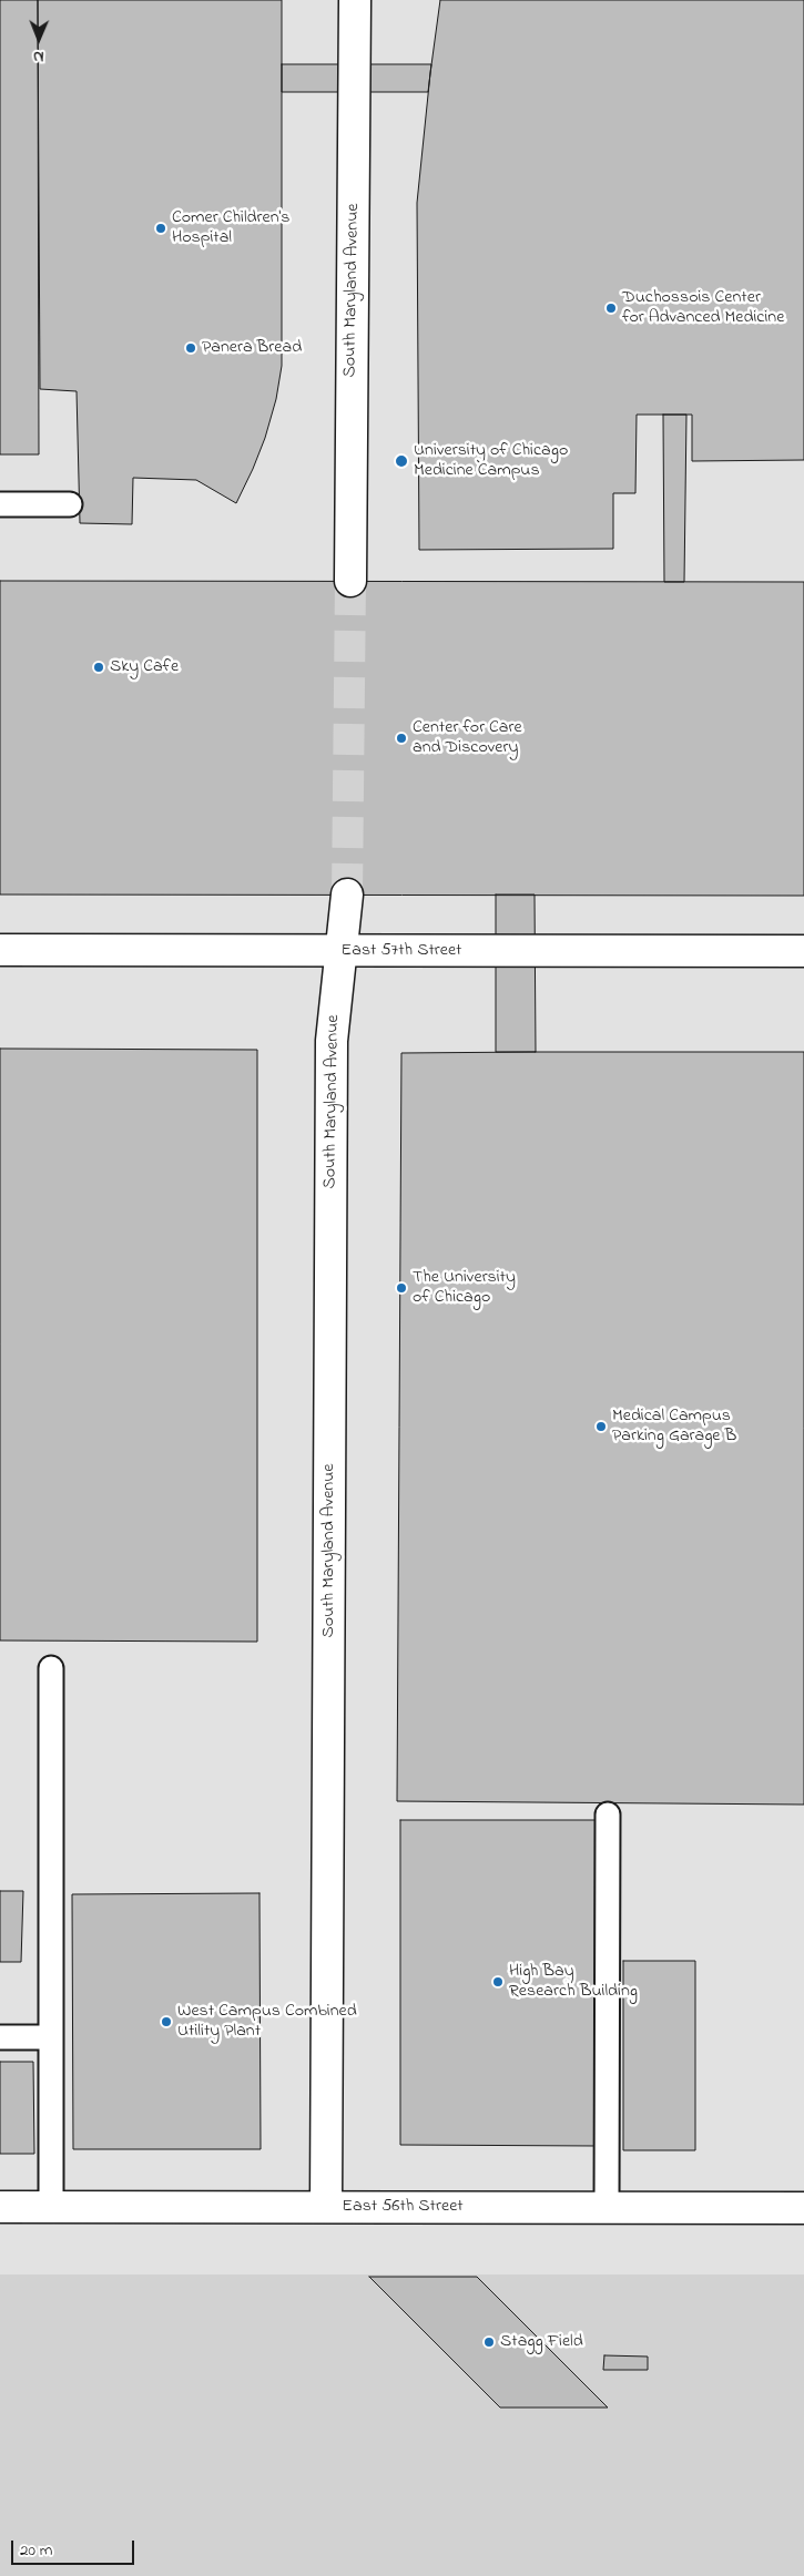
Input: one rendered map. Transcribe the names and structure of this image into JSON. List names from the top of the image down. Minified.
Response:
{"streets":{"street":["South Maryland Avenue","East 57th Street","East 56th Street"]},"crossings":[["South Maryland Avenue","East 57th Street"],["South Maryland Avenue","East 56th Street"]],"places":["Comer Children's Hospital","Duchossois Center for Advanced Medicine","Panera Bread","University of Chicago Medicine Campus","Sky Cafe","Center for Care and Discovery","The University of Chicago","Medical Campus Parking Garage B","High Bay Research Building","West Campus Combined Utility Plant","Stagg Field"],"scale_bar":"20 m","north":"bottom"}
